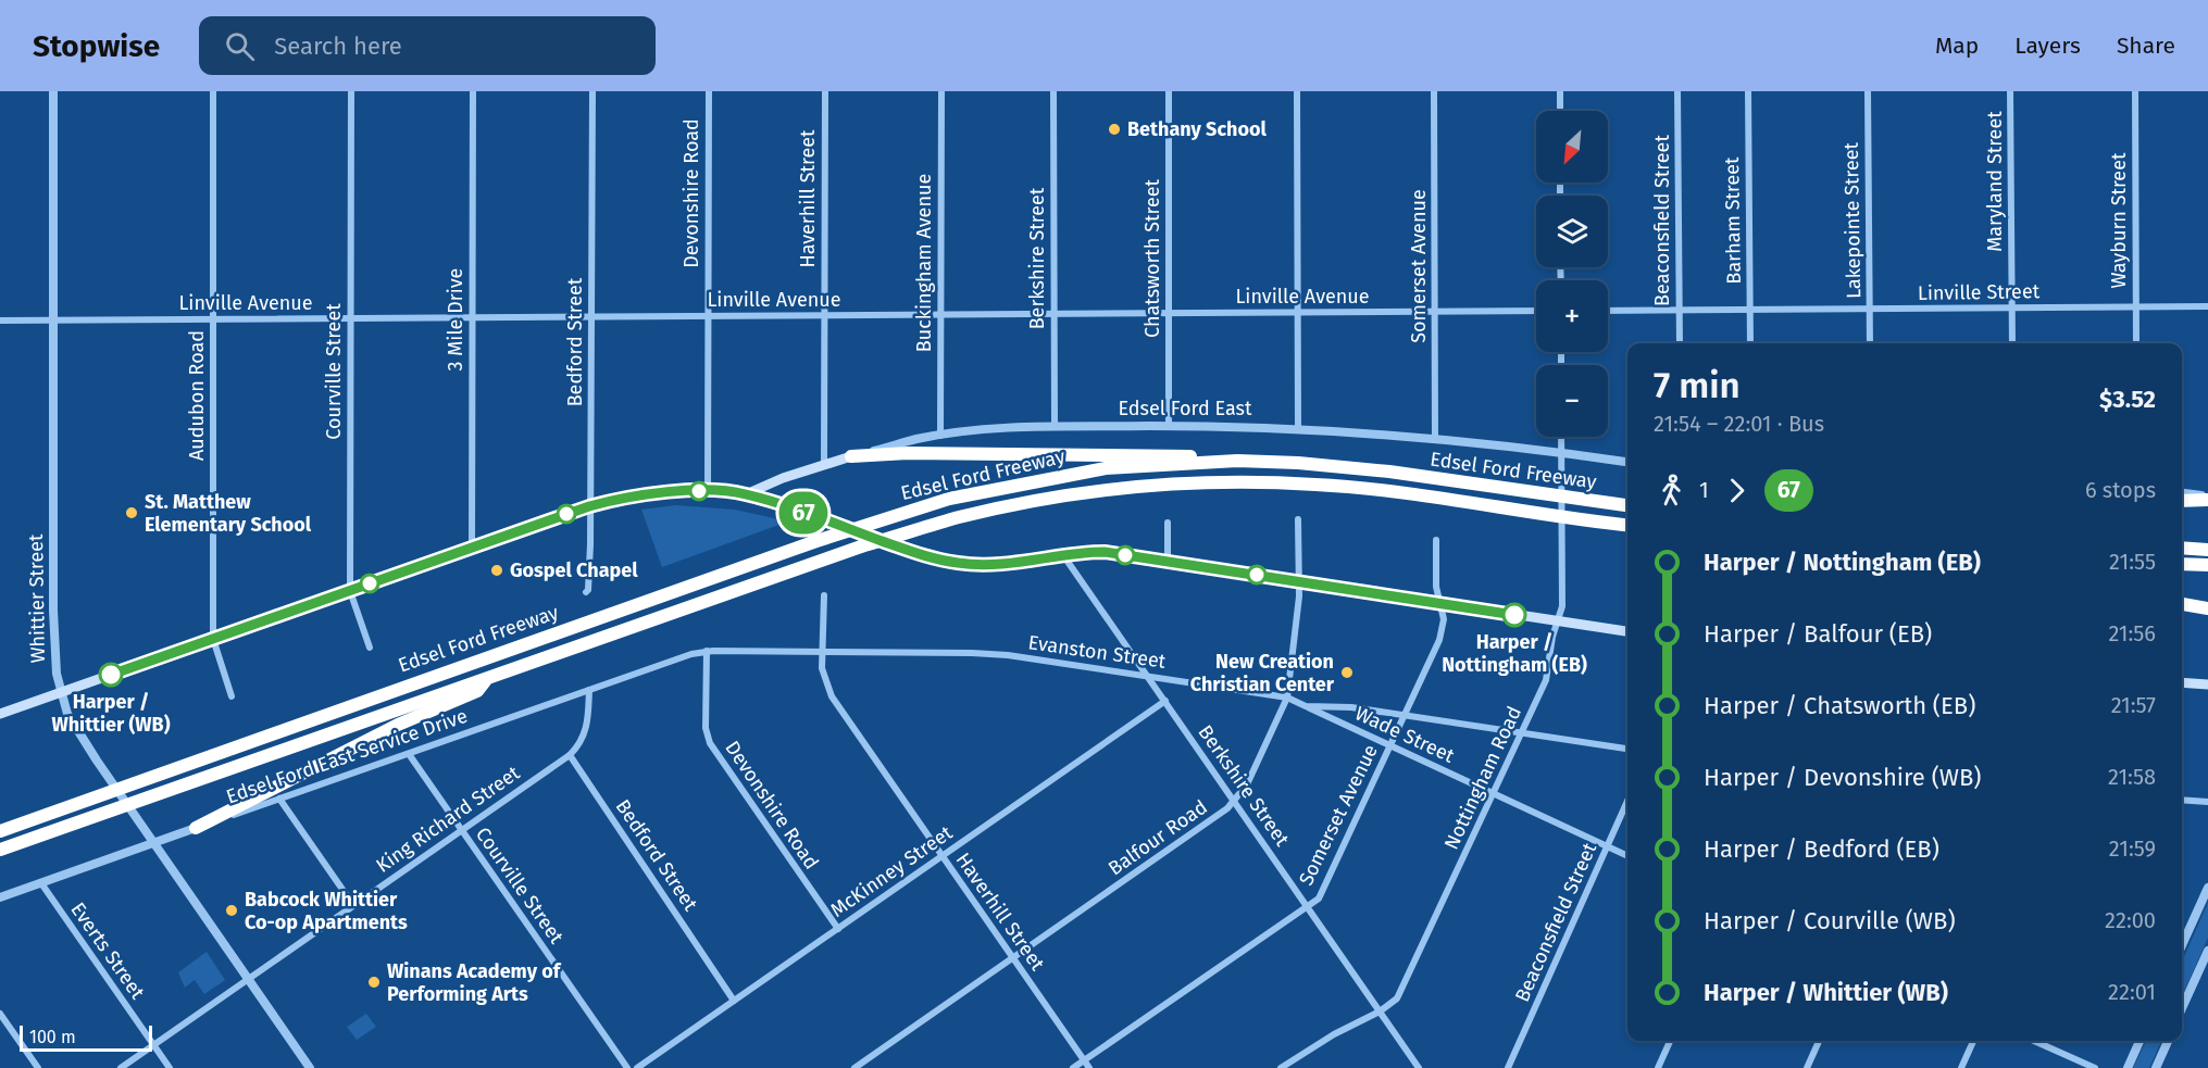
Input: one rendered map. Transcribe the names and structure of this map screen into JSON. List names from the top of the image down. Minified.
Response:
{"streets":{"highway":["Edsel Ford Freeway"],"main road":["Edsel Ford East"],"street":["Maryland Street","Devonshire Road","Haverhill Street","Beaconsfield Street","Barham Street","Lakepointe Street","Wayburn Street","Berkshire Street","Chatsworth Street","Buckingham Avenue","Somerset Avenue","Linville Street","Linville Avenue","3 Mile Drive","Bedford Street","Courville Street","Audubon Road","Whittier Street","Evanston Street","Wade Street","Edsel Ford East Service Drive","Nottingham Road","King Richard Street","Balfour Road","McKinney Street","Everts Street"]},"crossings":[["Maryland Street","Linville Street"],["Devonshire Road","Linville Avenue"],["Devonshire Road","Evanston Street"],["Devonshire Road","Edsel Ford East Service Drive"],["Devonshire Road","McKinney Street"],["Haverhill Street","Somerset Avenue"],["Haverhill Street","Linville Avenue"],["Haverhill Street","Edsel Ford East"],["Haverhill Street","Evanston Street"],["Haverhill Street","Balfour Road"],["Haverhill Street","McKinney Street"],["Beaconsfield Street","Wade Street"],["Barham Street","Linville Street"],["Lakepointe Street","Linville Street"],["Wayburn Street","Linville Street"],["Berkshire Street","Somerset Avenue"],["Berkshire Street","Linville Avenue"],["Berkshire Street","Edsel Ford East"],["Berkshire Street","Evanston Street"],["Berkshire Street","Nottingham Road"],["Berkshire Street","Balfour Road"],["Berkshire Street","McKinney Street"],["Chatsworth Street","Linville Avenue"],["Chatsworth Street","Edsel Ford East"],["Buckingham Avenue","Linville Avenue"],["Buckingham Avenue","Edsel Ford East"],["Somerset Avenue","Linville Avenue"],["Somerset Avenue","Edsel Ford East"],["Somerset Avenue","Evanston Street"],["Somerset Avenue","Wade Street"],["Linville Avenue","3 Mile Drive"],["Linville Avenue","Bedford Street"],["Linville Avenue","Courville Street"],["Linville Avenue","Audubon Road"],["Linville Avenue","Whittier Street"],["Bedford Street","King Richard Street"],["Bedford Street","McKinney Street"],["Courville Street","Edsel Ford East Service Drive"],["Courville Street","King Richard Street"],["Edsel Ford East","Nottingham Road"],["Whittier Street","Edsel Ford East Service Drive"],["Whittier Street","King Richard Street"],["Evanston Street","Wade Street"],["Evanston Street","Edsel Ford East Service Drive"],["Evanston Street","Nottingham Road"],["Evanston Street","Balfour Road"],["Wade Street","Nottingham Road"],["Edsel Ford East Service Drive","Everts Street"],["King Richard Street","Everts Street"]],"places":["Bethany School","St. Matthew Elementary School","Gospel Chapel","Harper / Nottingham (EB)","New Creation Christian Center","Harper / Whittier (WB)","Babcock Whittier Co-op Apartments","Winans Academy of Performing Arts"],"lines":["bus line 67"],"scale_bar":"100 m","north":"bottom left","page":{"header":"Stopwise","search":"Search here","nav":["Map","Layers","Share"],"on_map":"67","map_buttons":["+","−"],"heading":["7 min","21:54 – 22:01 · Bus","$3.52"],"legs":["1","67","6 stops"],"list":[{"name":"Harper / Nottingham (EB)","value":"21:55"},{"name":"Harper / Balfour (EB)","value":"21:56"},{"name":"Harper / Chatsworth (EB)","value":"21:57"},{"name":"Harper / Devonshire (WB)","value":"21:58"},{"name":"Harper / Bedford (EB)","value":"21:59"},{"name":"Harper / Courville (WB)","value":"22:00"},{"name":"Harper / Whittier (WB)","value":"22:01"}],"scale":"100 m"}}
